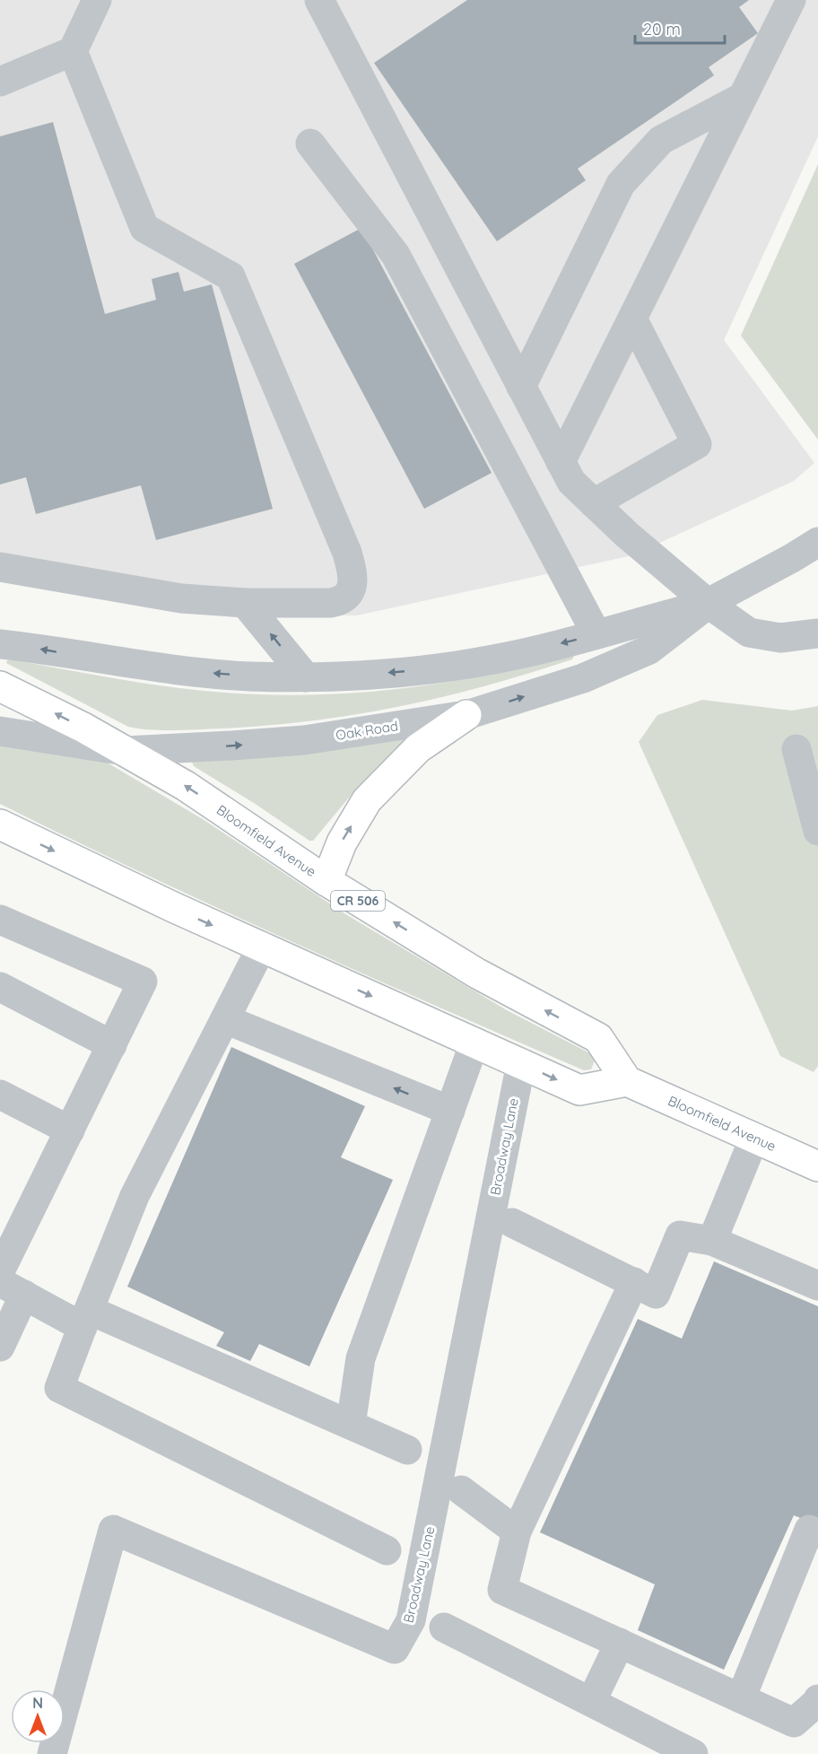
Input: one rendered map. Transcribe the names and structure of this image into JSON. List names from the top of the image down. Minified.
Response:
{"streets":{"main road":["Bloomfield Avenue","CR 506"],"street":["Oak Road","Broadway Lane"]},"crossings":[["Oak Road","Bloomfield Avenue"]],"scale_bar":"20 m","north":"top"}
